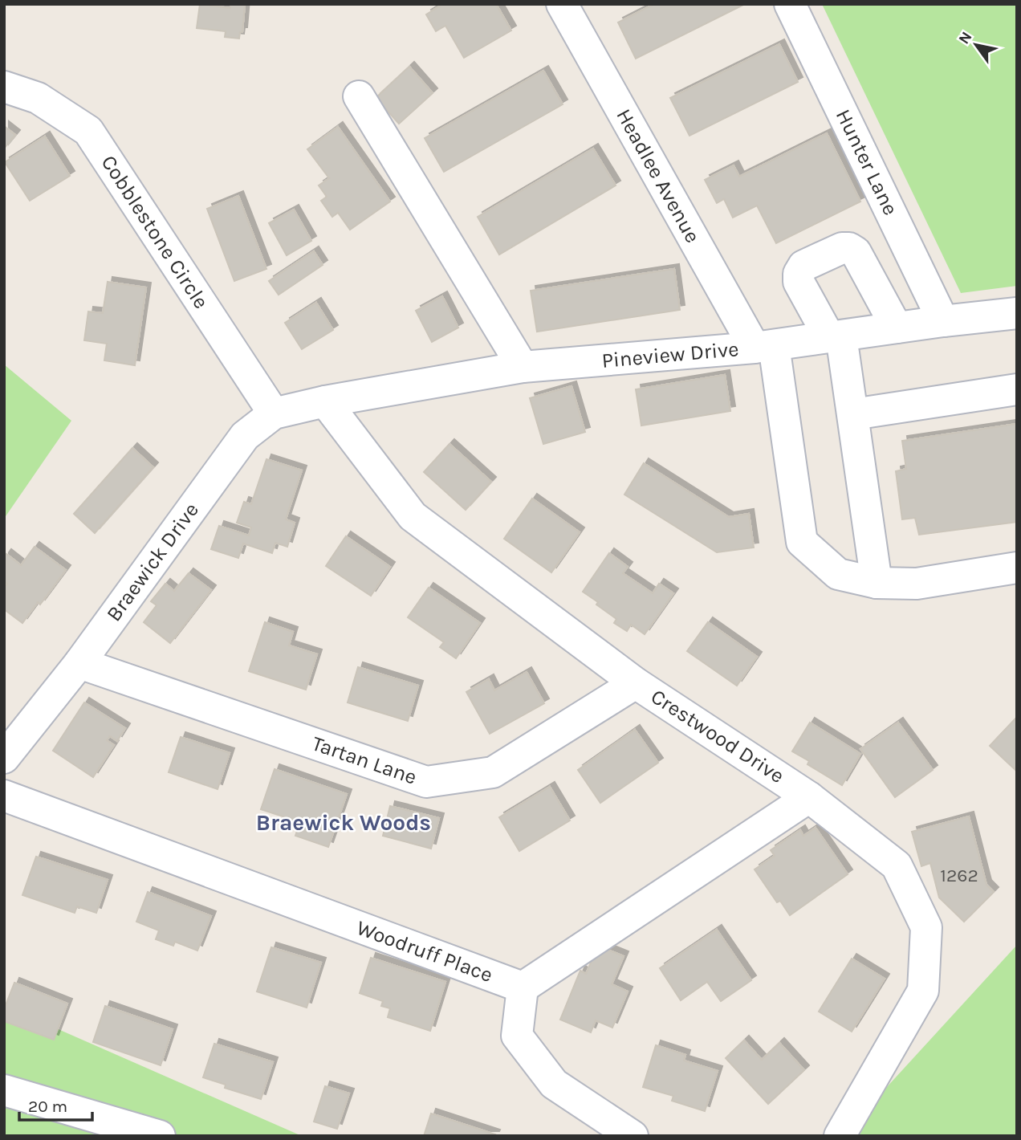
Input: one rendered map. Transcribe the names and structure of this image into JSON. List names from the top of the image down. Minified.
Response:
{"streets":{"street":["Hunter Lane","Headlee Avenue","Cobblestone Circle","Pineview Drive","Braewick Drive","Crestwood Drive","Tartan Lane","Woodruff Place"]},"crossings":[["Hunter Lane","Pineview Drive"],["Headlee Avenue","Pineview Drive"],["Cobblestone Circle","Braewick Drive"],["Pineview Drive","Braewick Drive"],["Pineview Drive","Crestwood Drive"],["Braewick Drive","Crestwood Drive"],["Braewick Drive","Tartan Lane"],["Crestwood Drive","Tartan Lane"]],"districts":["Braewick Woods"],"house_numbers":["1262"],"scale_bar":"20 m","north":"top left"}
